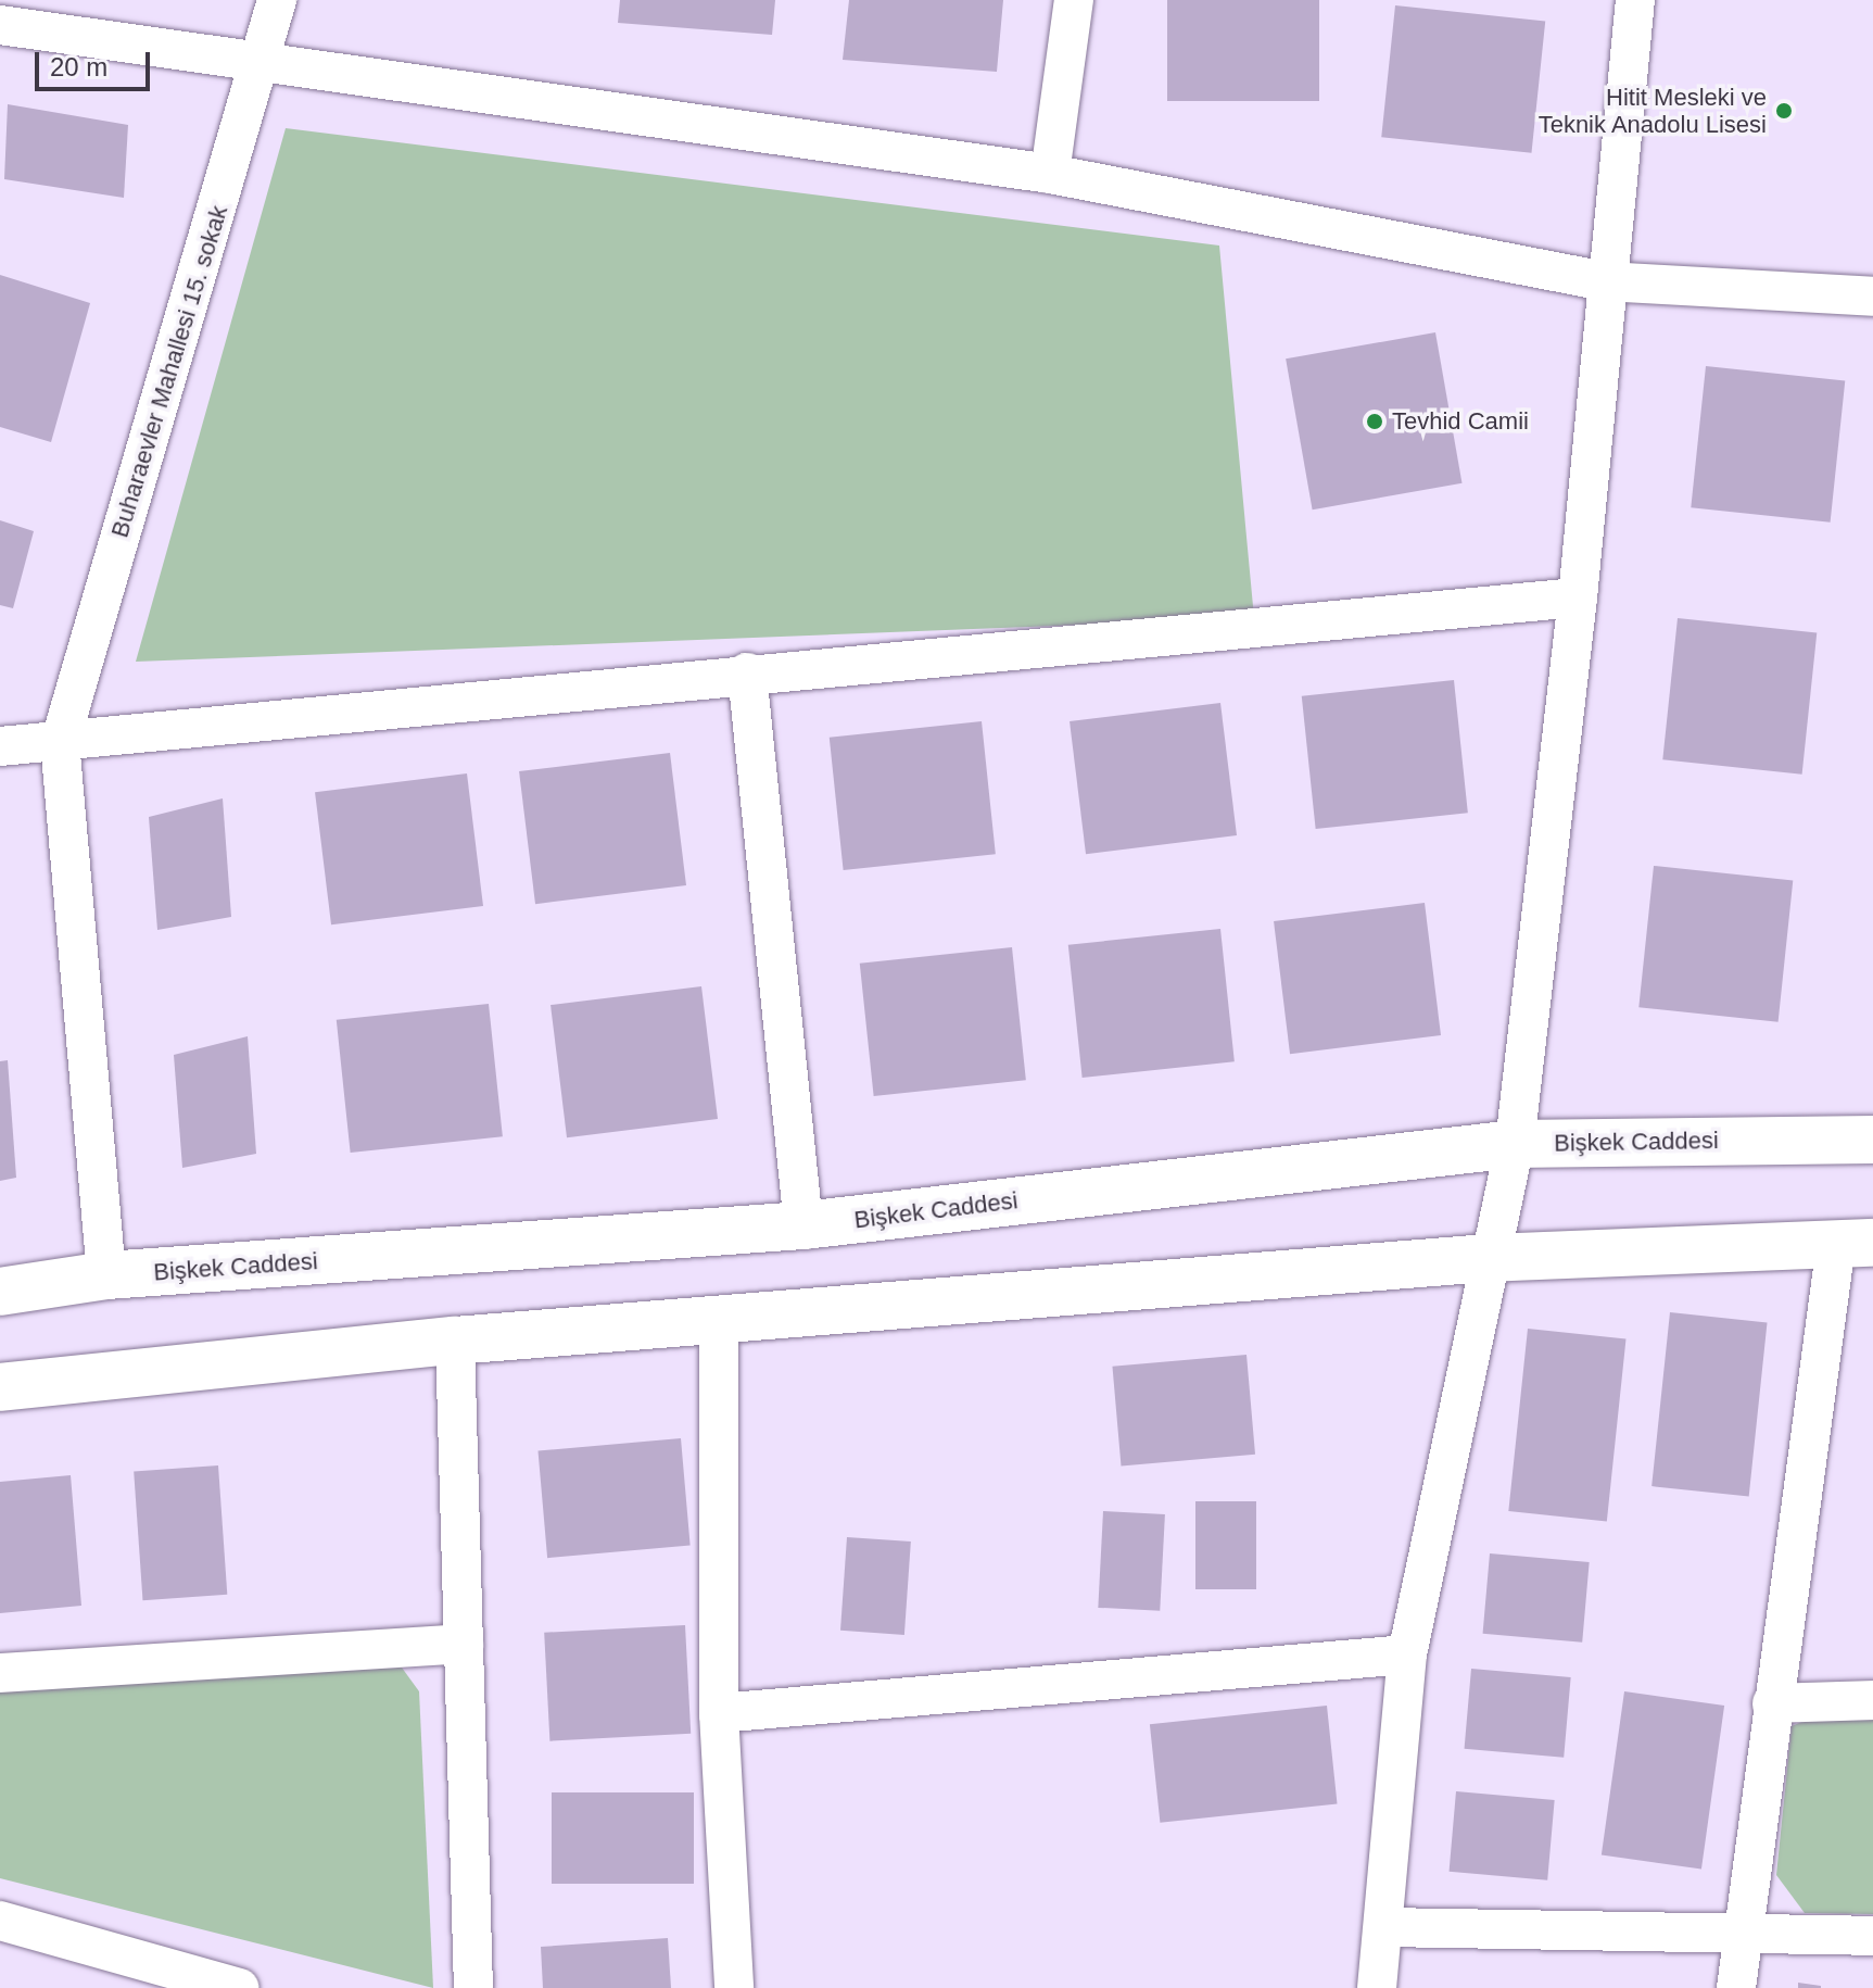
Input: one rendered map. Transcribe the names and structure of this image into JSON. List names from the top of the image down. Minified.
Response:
{"streets":{"street":["Buharaevler Mahallesi 15. sokak","Bişkek Caddesi"]},"places":["Hitit Mesleki ve Teknik Anadolu Lisesi","Tevhid Camii"],"scale_bar":"20 m"}
